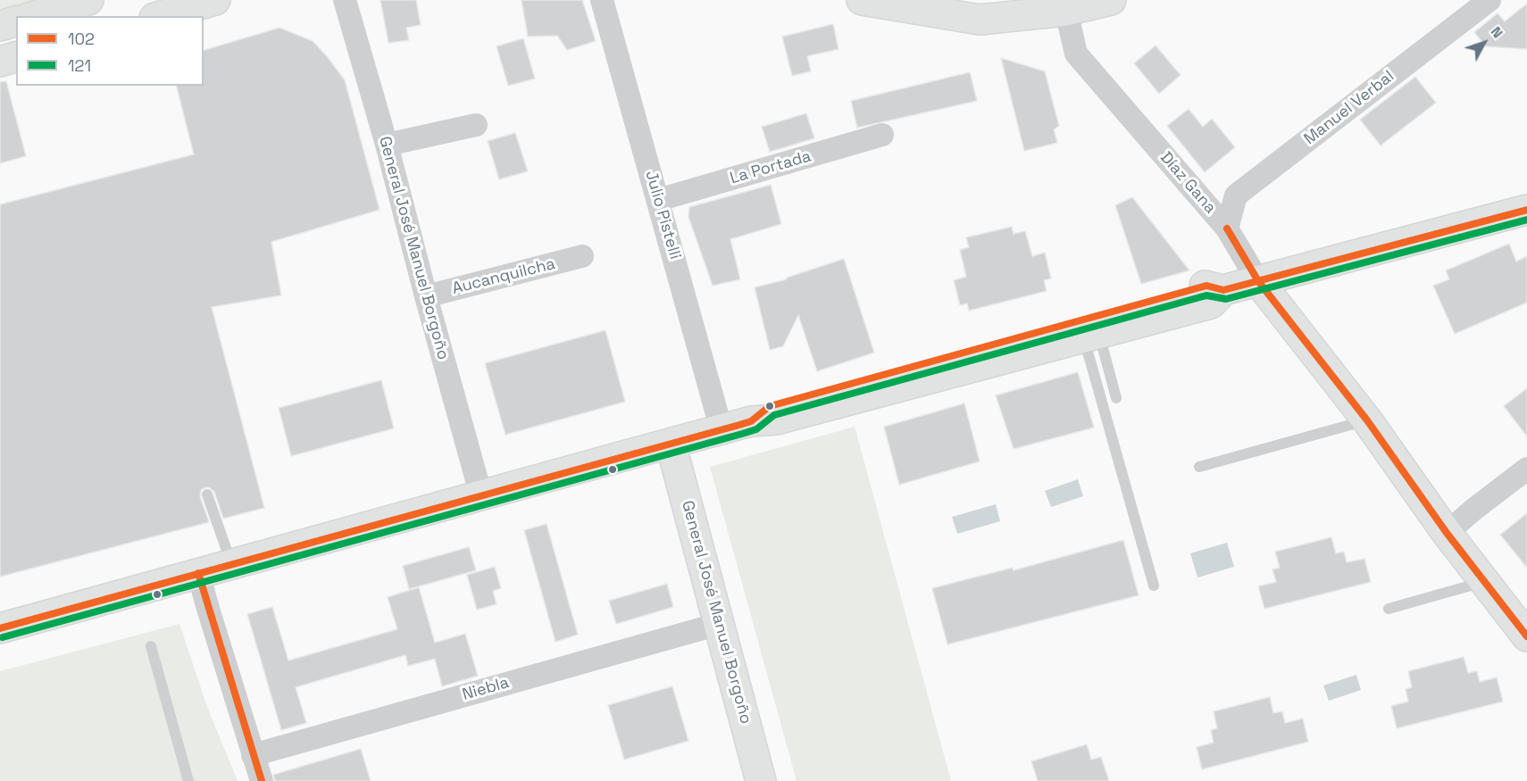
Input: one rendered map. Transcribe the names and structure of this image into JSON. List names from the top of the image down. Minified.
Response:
{"streets":{"main road":["Díaz Gana","General José Manuel Borgoño"],"street":["Manuel Verbal","La Portada","Julio Pistelli","Aucanquilcha","Niebla"]},"crossings":[["Manuel Verbal","Díaz Gana"],["La Portada","Julio Pistelli"],["General José Manuel Borgoño","Aucanquilcha"],["General José Manuel Borgoño","Niebla"]],"lines":["transit line 102","transit line 121"],"legend":["102","121"],"north":"top right"}
